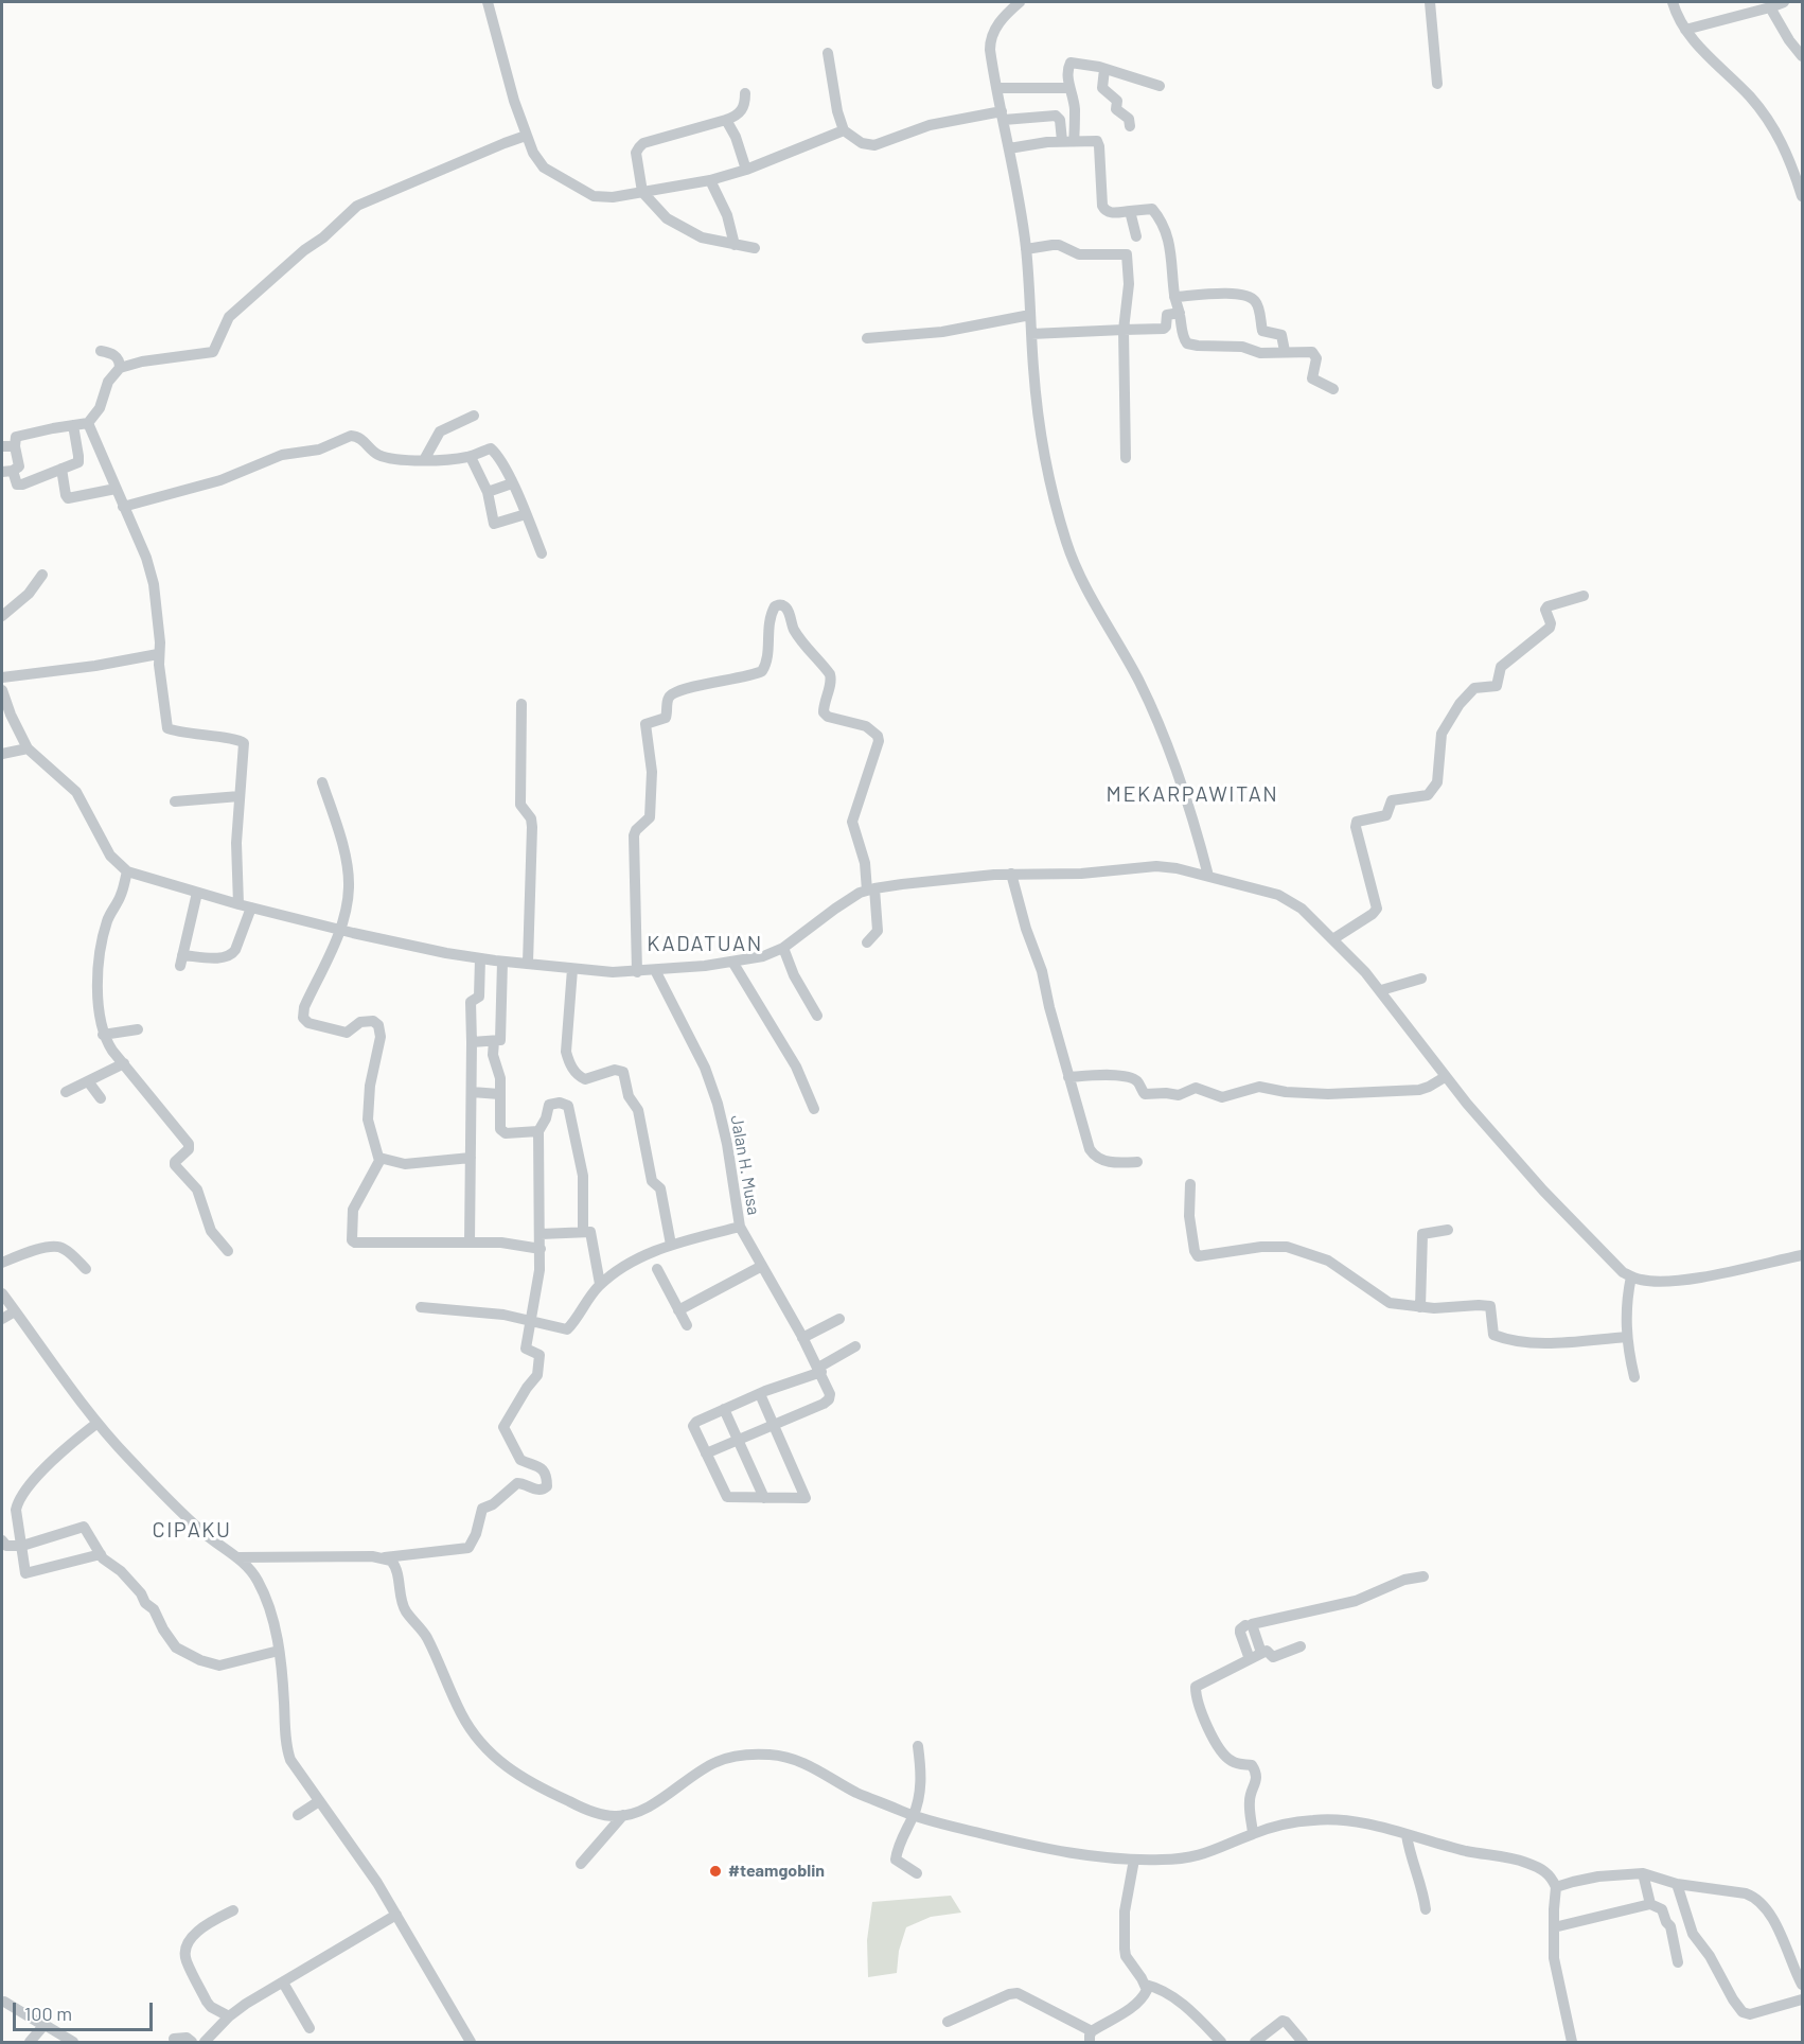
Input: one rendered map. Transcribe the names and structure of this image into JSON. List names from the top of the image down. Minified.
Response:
{"streets":{"street":["Jalan H. Musa"]},"districts":["MEKARPAWITAN","KADATUAN","CIPAKU"],"places":["#teamgoblin"],"scale_bar":"100 m"}
